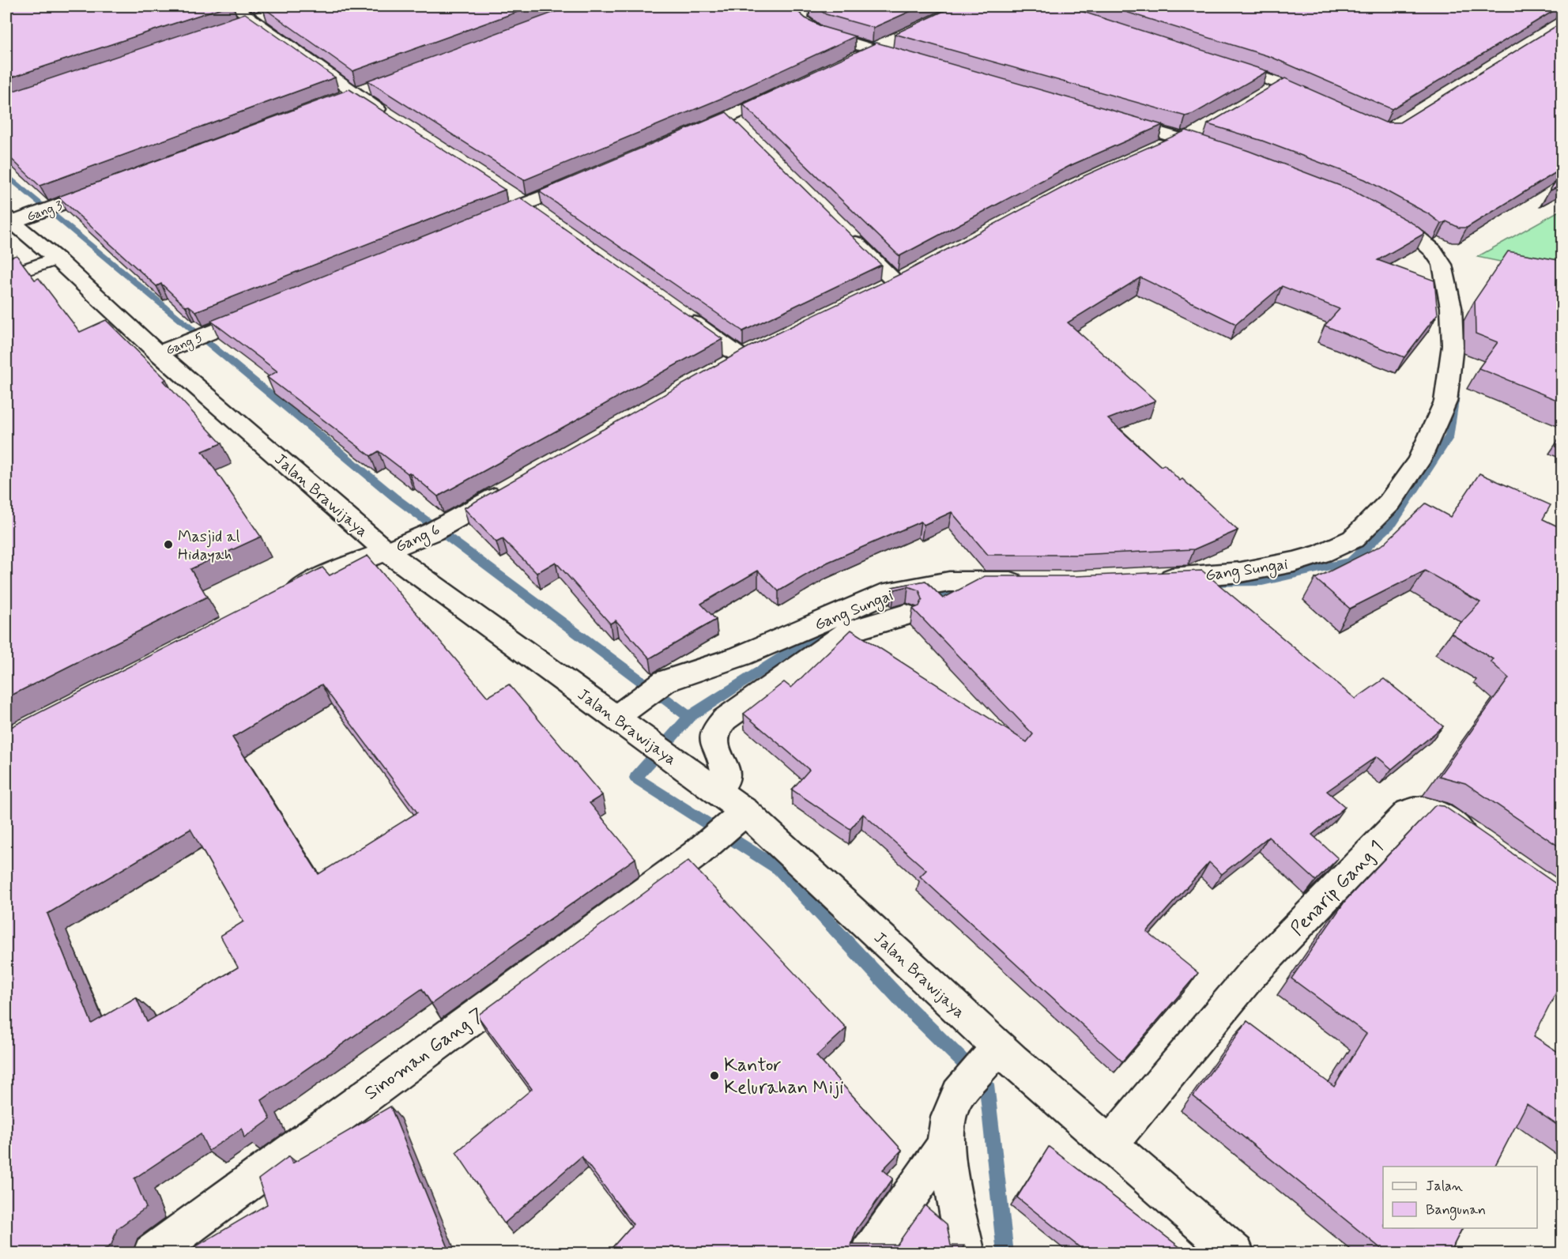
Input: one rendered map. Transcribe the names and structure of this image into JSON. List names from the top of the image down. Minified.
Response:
{"streets":{"street":["Gang 3","Gang 5","Jalan Brawijaya","Gang 6","Gang Sungai","Penarip Gang 1","Sinoman Gang 7"]},"crossings":[["Gang 3","Jalan Brawijaya"],["Gang 5","Jalan Brawijaya"],["Jalan Brawijaya","Gang 6"],["Jalan Brawijaya","Gang Sungai"],["Jalan Brawijaya","Penarip Gang 1"],["Jalan Brawijaya","Sinoman Gang 7"]],"places":["Masjid al Hidayah","Kantor Kelurahan Miji"],"legend":["Jalan","Bangunan"]}
